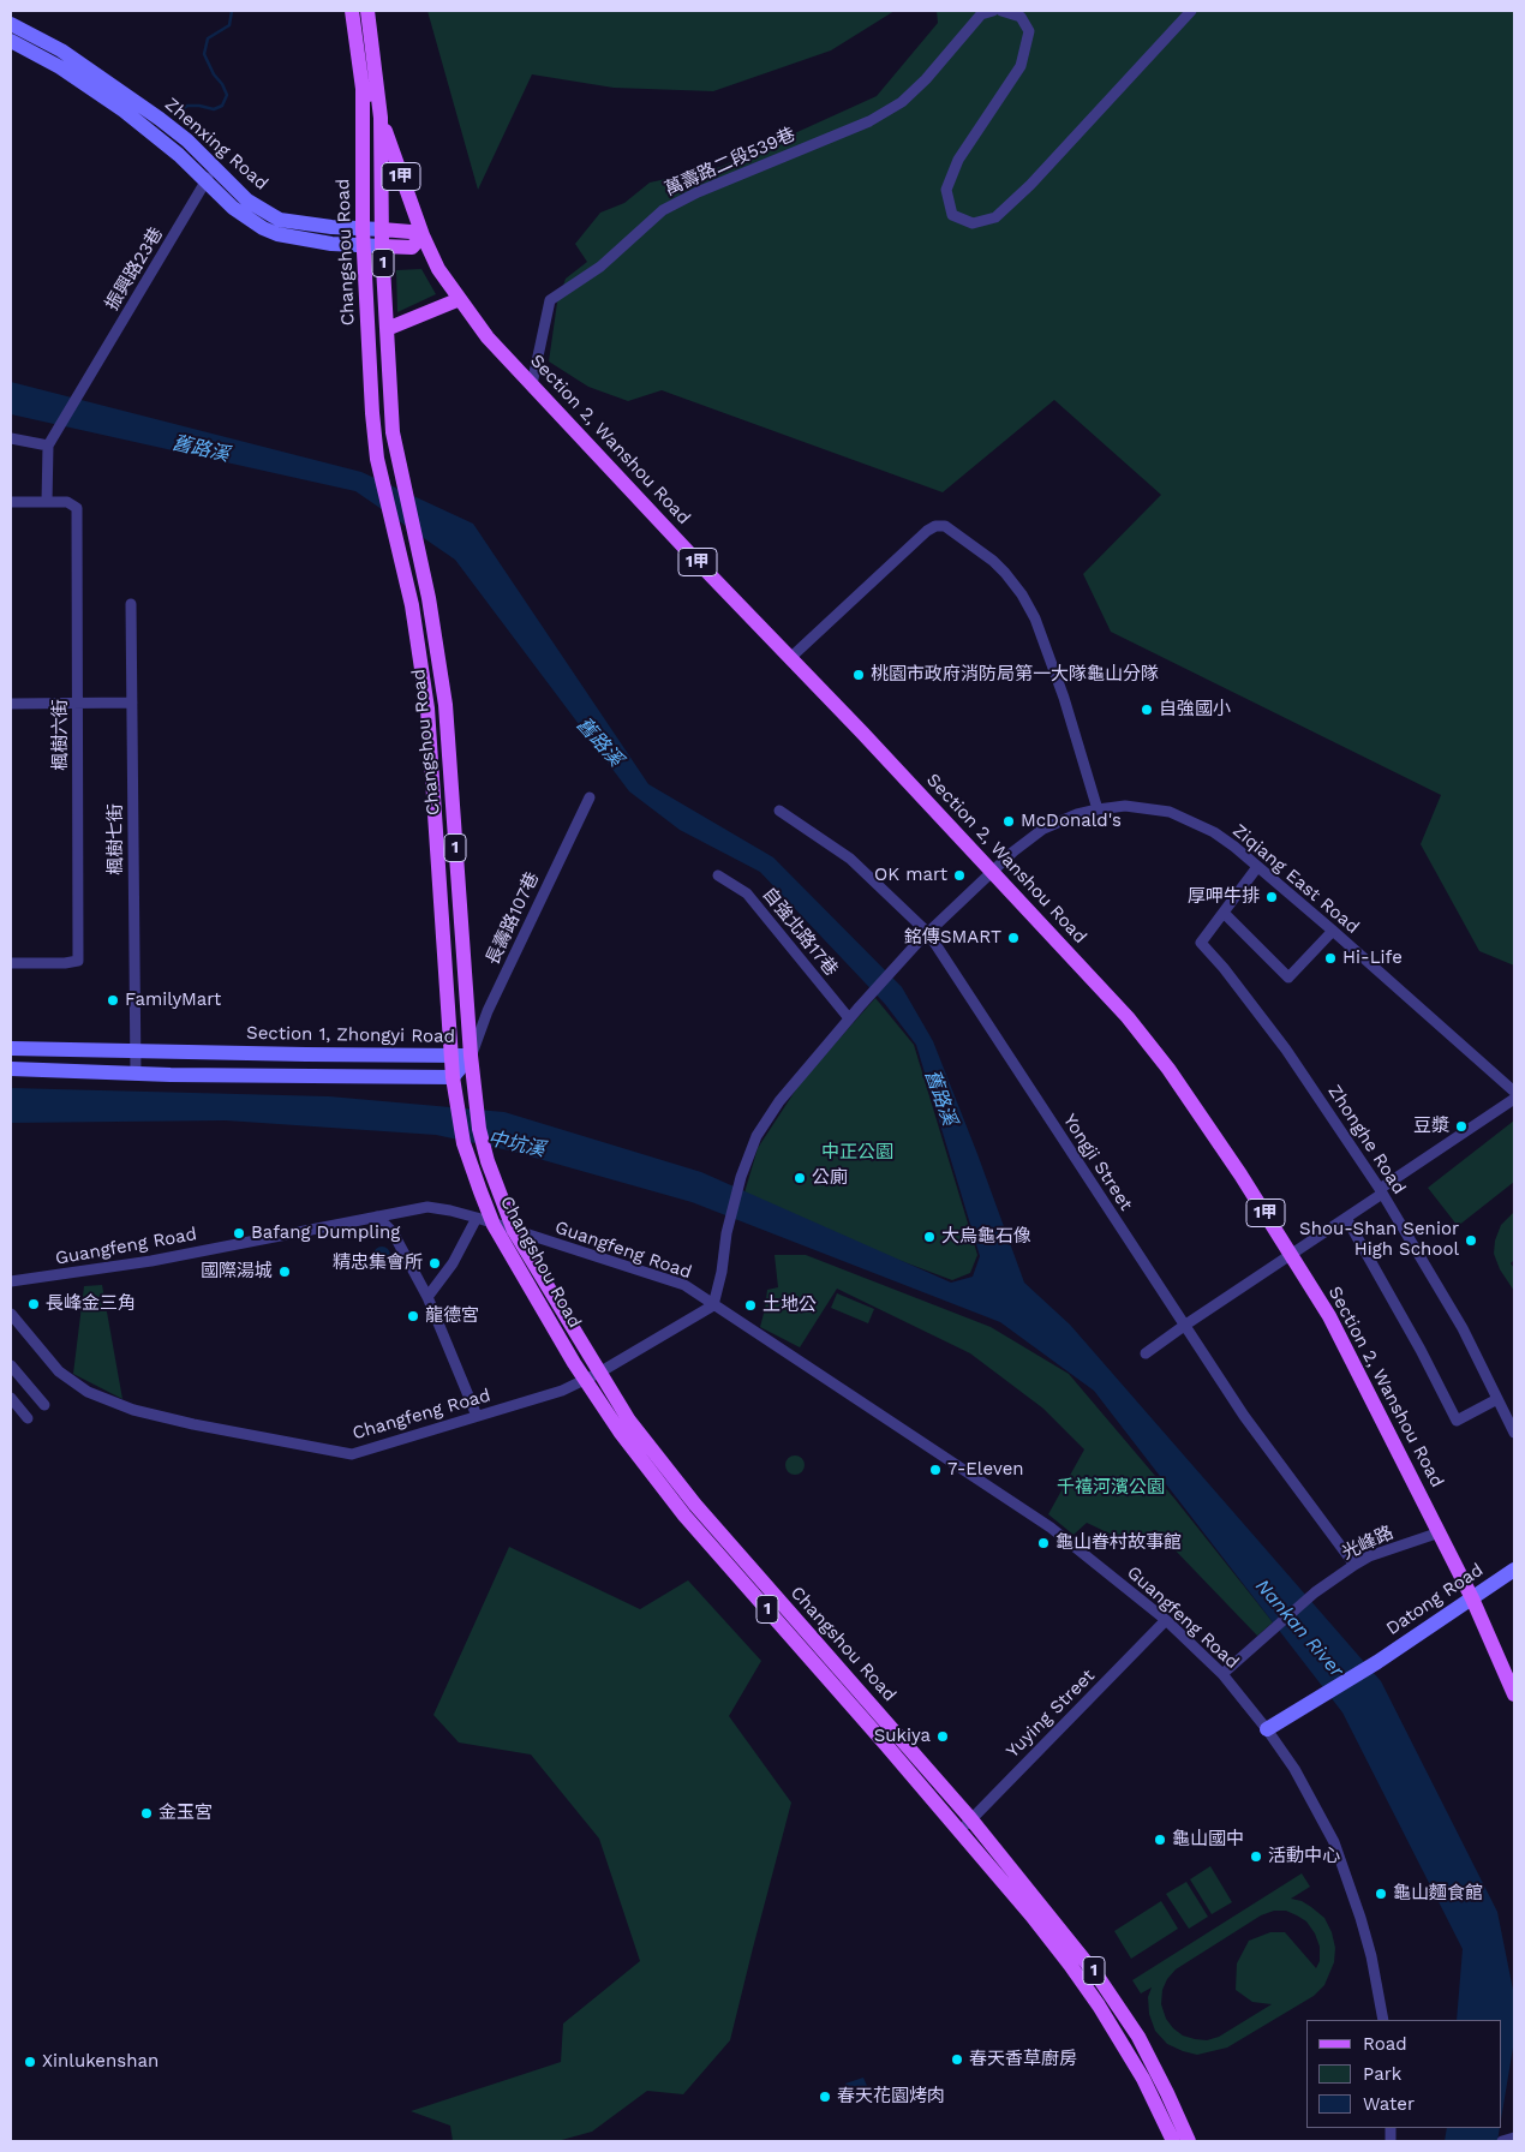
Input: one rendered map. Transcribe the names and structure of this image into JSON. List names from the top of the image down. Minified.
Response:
{"streets":{"main road":["1甲","Changshou Road","1","Section 2, Wanshou Road"],"street":["Zhenxing Road","萬壽路二段539巷","振興路23巷","楓樹六街","楓樹七街","Ziqiang East Road","長壽路107巷","自強北路17巷","Section 1, Zhongyi Road","Zhonghe Road","Yongji Street","Guangfeng Road","Changfeng Road","光峰路","Datong Road","Yuying Street"]},"crossings":[["Zhenxing Road","Changshou Road"],["Zhenxing Road","振興路23巷"],["萬壽路二段539巷","Section 2, Wanshou Road"],["Changshou Road","Section 2, Wanshou Road"],["Changshou Road","長壽路107巷"],["Changshou Road","Section 1, Zhongyi Road"],["Changshou Road","Guangfeng Road"],["Changshou Road","Changfeng Road"],["Changshou Road","Yuying Street"],["Section 2, Wanshou Road","Ziqiang East Road"],["Section 2, Wanshou Road","光峰路"],["Section 2, Wanshou Road","Datong Road"],["楓樹七街","Section 1, Zhongyi Road"],["Ziqiang East Road","自強北路17巷"],["Ziqiang East Road","Yongji Street"],["Ziqiang East Road","Guangfeng Road"],["Ziqiang East Road","Changfeng Road"],["長壽路107巷","Section 1, Zhongyi Road"],["Yongji Street","光峰路"],["Guangfeng Road","Changfeng Road"],["Guangfeng Road","光峰路"],["Guangfeng Road","Datong Road"],["Guangfeng Road","Yuying Street"]],"water":["舊路溪","中坑溪","Nankan River"],"parks":["中正公園","千禧河濱公園"],"places":["桃園市政府消防局第一大隊龜山分隊","自強國小","McDonald's","OK mart","厚呷牛排","銘傳SMART","Hi-Life","FamilyMart","豆漿","公廁","Bafang Dumpling","大烏龜石像","Shou-Shan Senior High School","精忠集會所","國際湯城","長峰金三角","土地公","龍德宮","7-Eleven","龜山眷村故事館","Sukiya","金玉宮","龜山國中","活動中心","龜山麵食館","春天香草廚房","Xinlukenshan","春天花園烤肉"],"legend":["Road","Park","Water"]}
